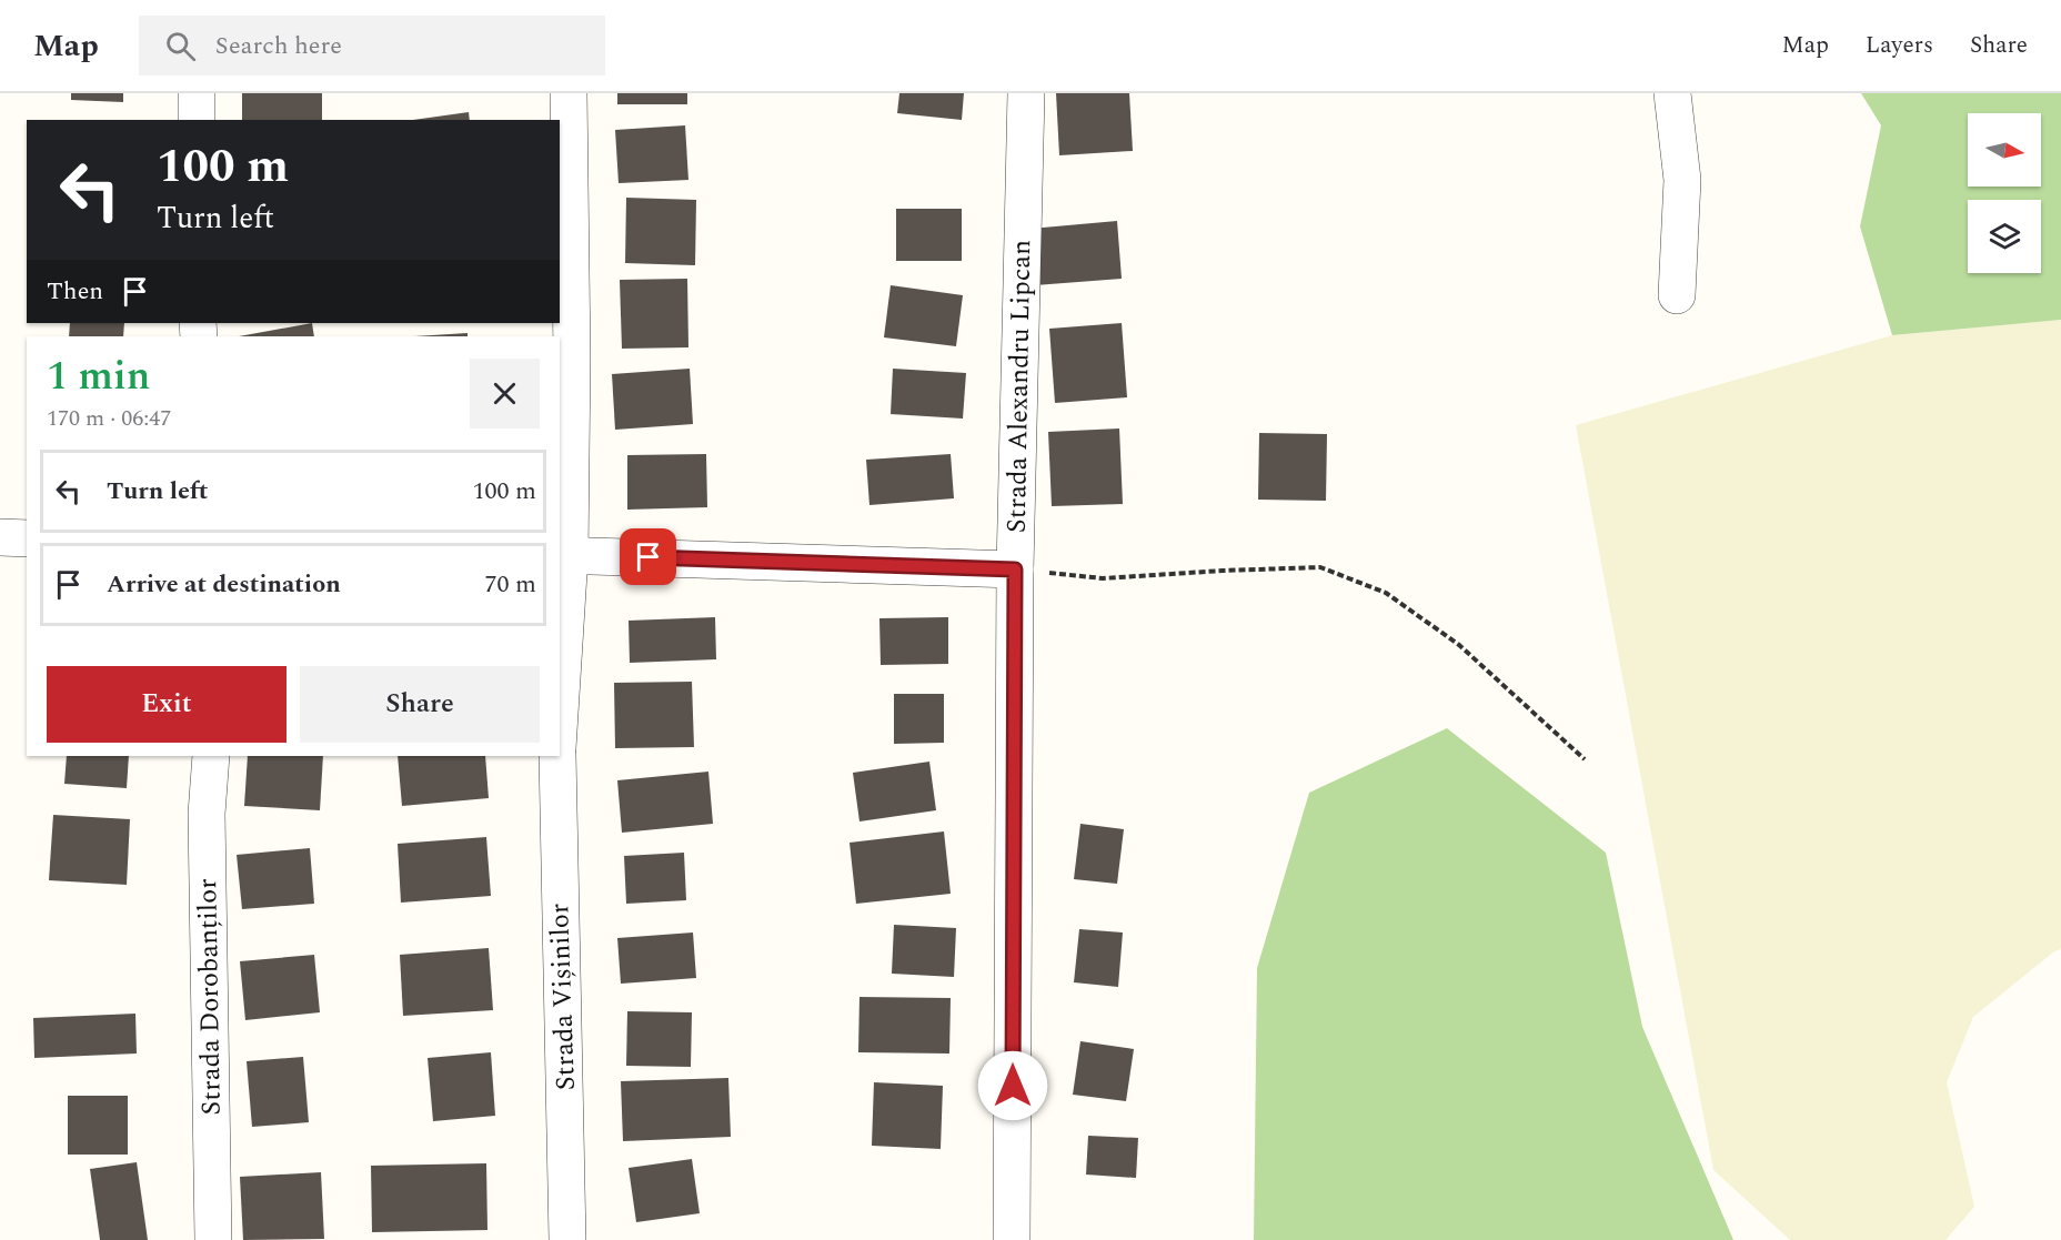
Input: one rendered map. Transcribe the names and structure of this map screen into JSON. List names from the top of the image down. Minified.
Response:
{"streets":{"street":["Strada Alexandru Lipcan","Strada Dorobanților","Strada Vișinilor"]},"north":"right","page":{"header":"Map","search":"Search here","nav":["Map","Layers","Share"],"turn":["100 m","Turn left"],"then":"Then","heading":["1 min","170 m · 06:47"],"list":[{"name":"Turn left","value":"100 m"},{"name":"Arrive at destination","value":"70 m"}],"buttons":["Exit","Share"]}}
